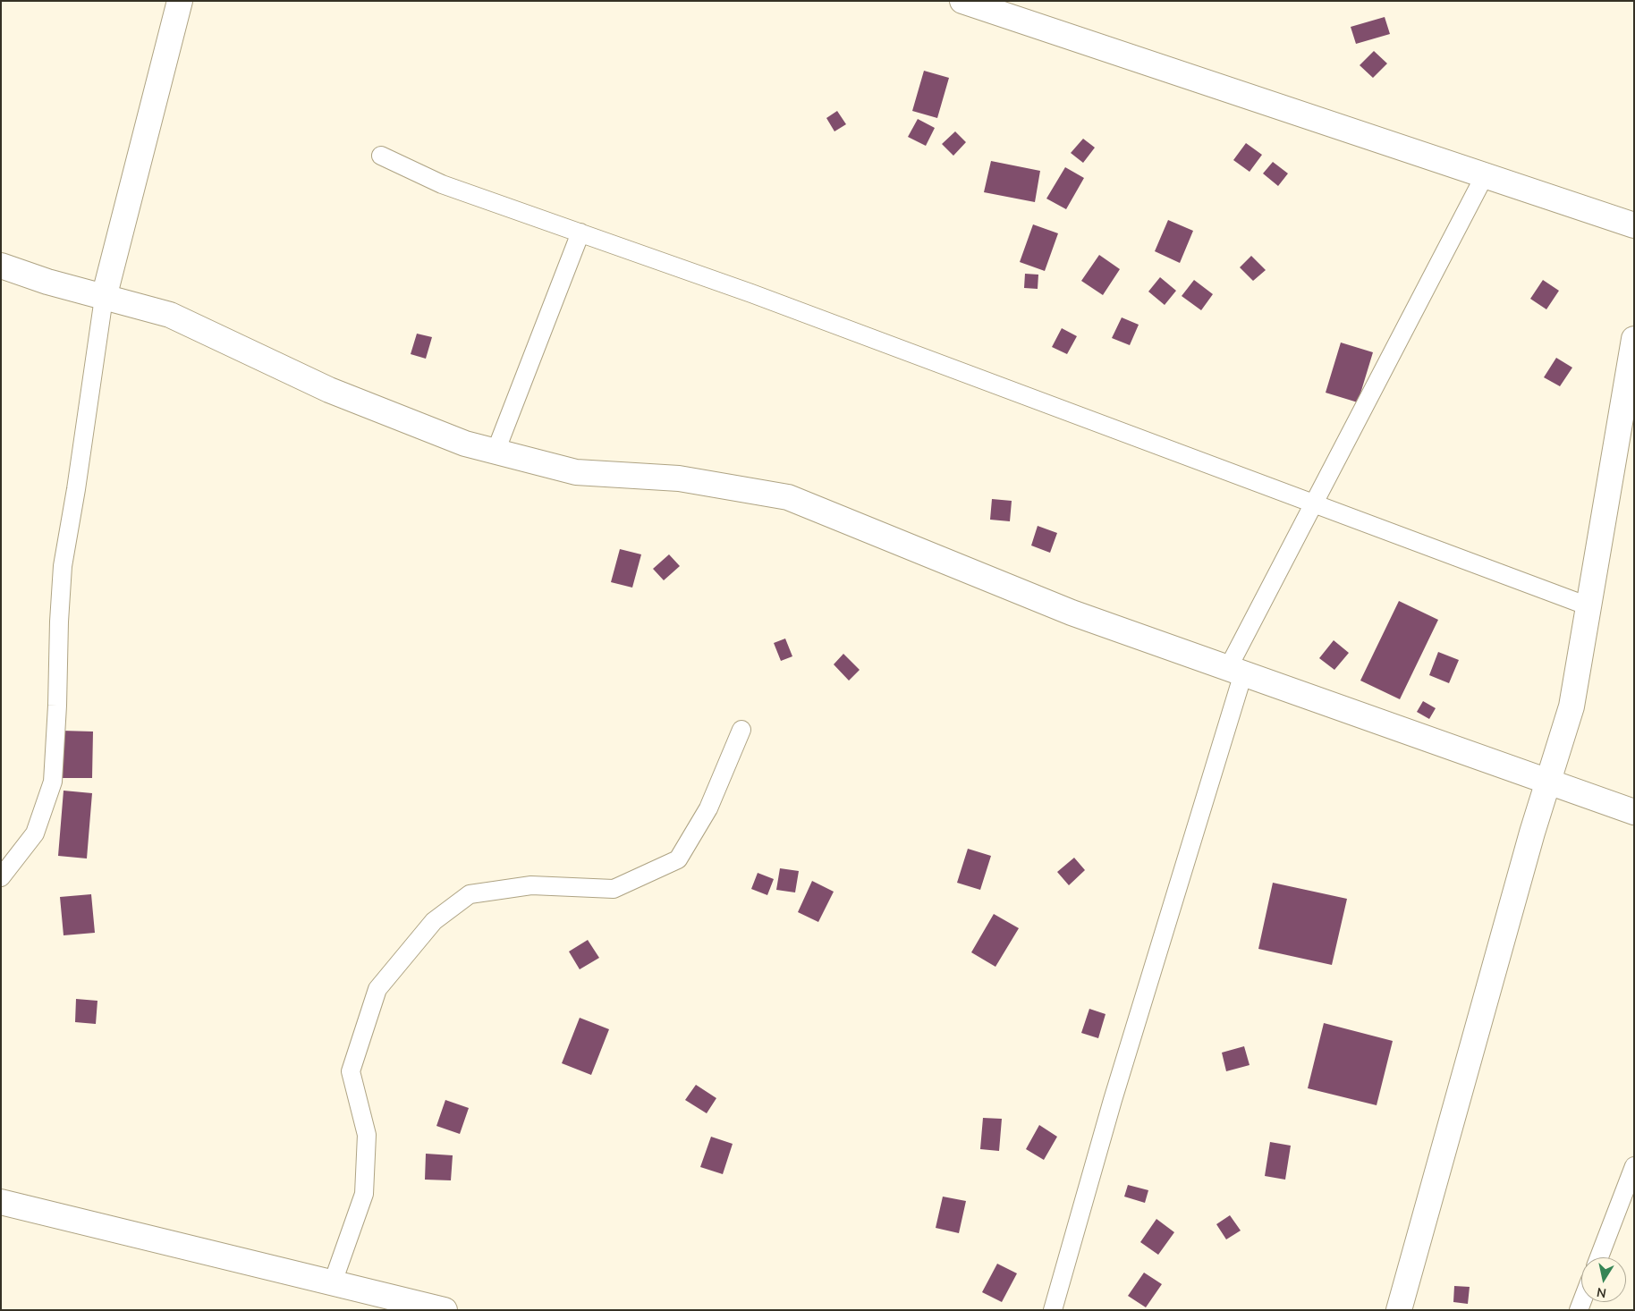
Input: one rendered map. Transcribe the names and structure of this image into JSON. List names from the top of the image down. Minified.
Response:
{"north":"bottom"}
